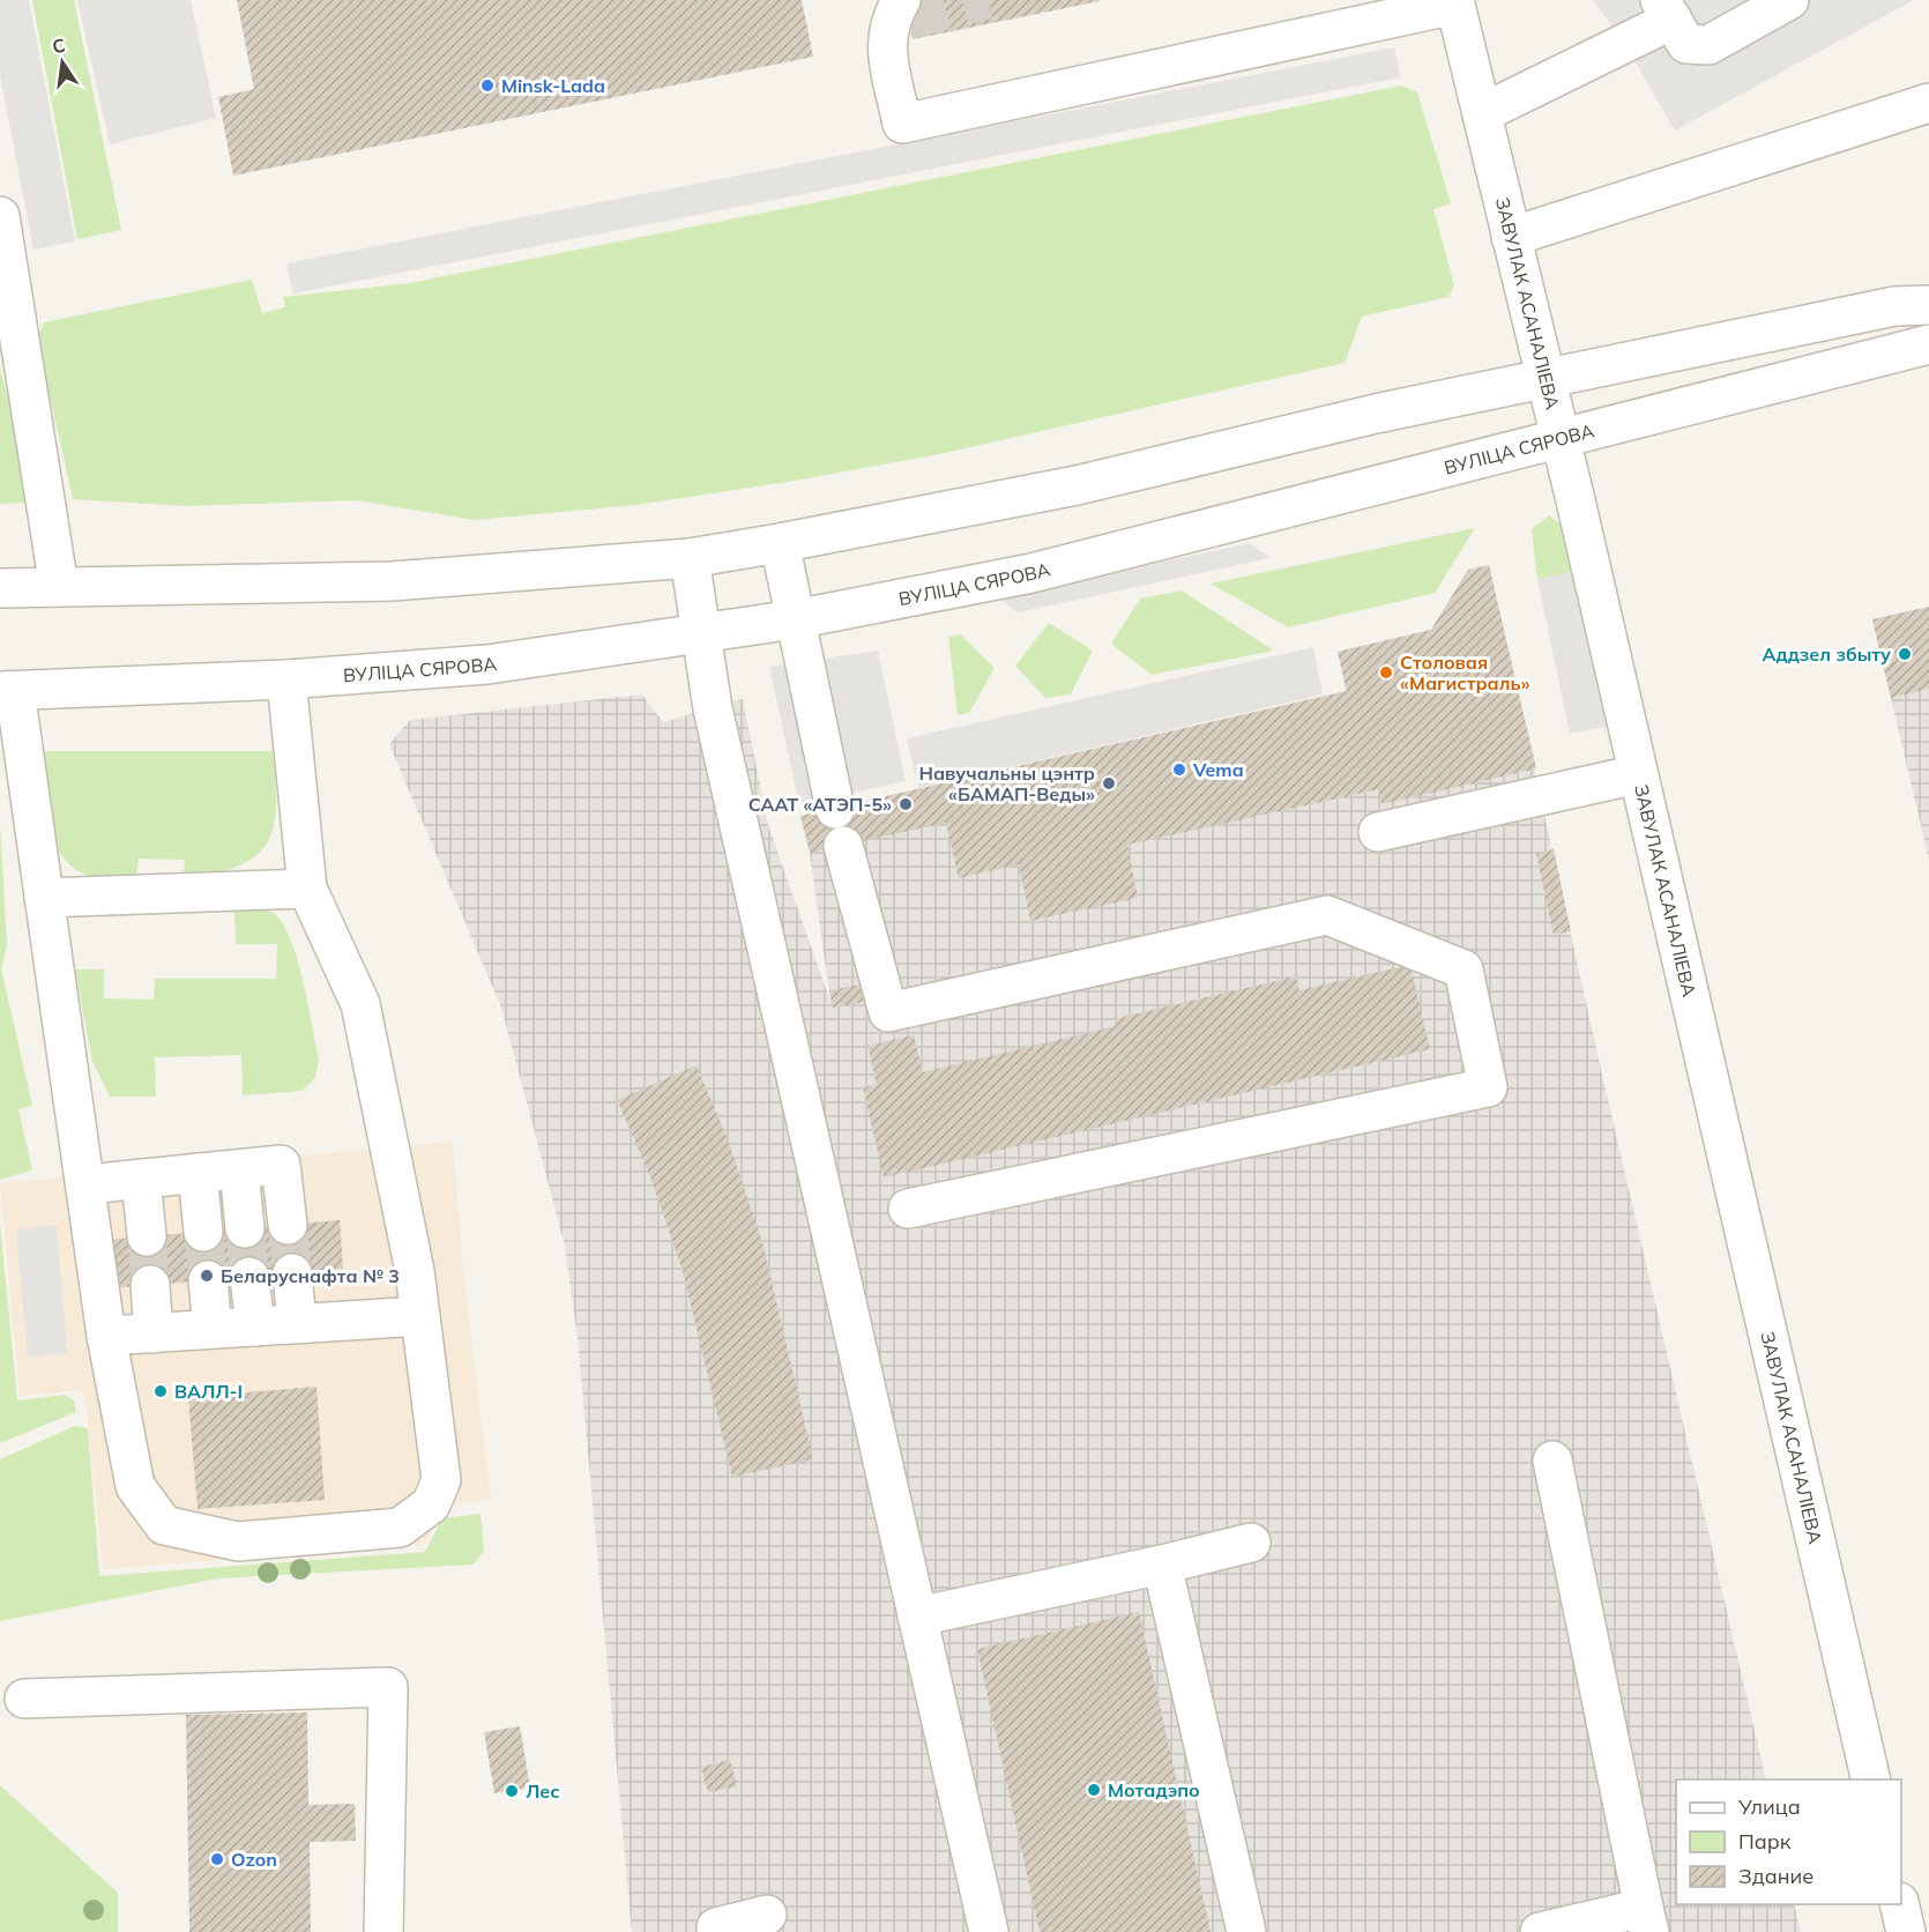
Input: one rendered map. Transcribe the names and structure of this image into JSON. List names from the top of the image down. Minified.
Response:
{"streets":{"street":["ЗАВУЛАК АСАНАЛІЕВА","ВУЛІЦА СЯРОВА"]},"crossings":[["ЗАВУЛАК АСАНАЛІЕВА","ВУЛІЦА СЯРОВА"]],"places":["Minsk-Lada","Аддзел збыту","Столовая «Магистраль»","Vema","Навучальны цэнтр «БАМАП-Веды»","СААТ «АТЭП-5»","Беларуснафта № 3","ВАЛЛ-І","Мотадэпо","Лес","Ozon"],"legend":["Улица","Парк","Здание"],"north":"top"}
